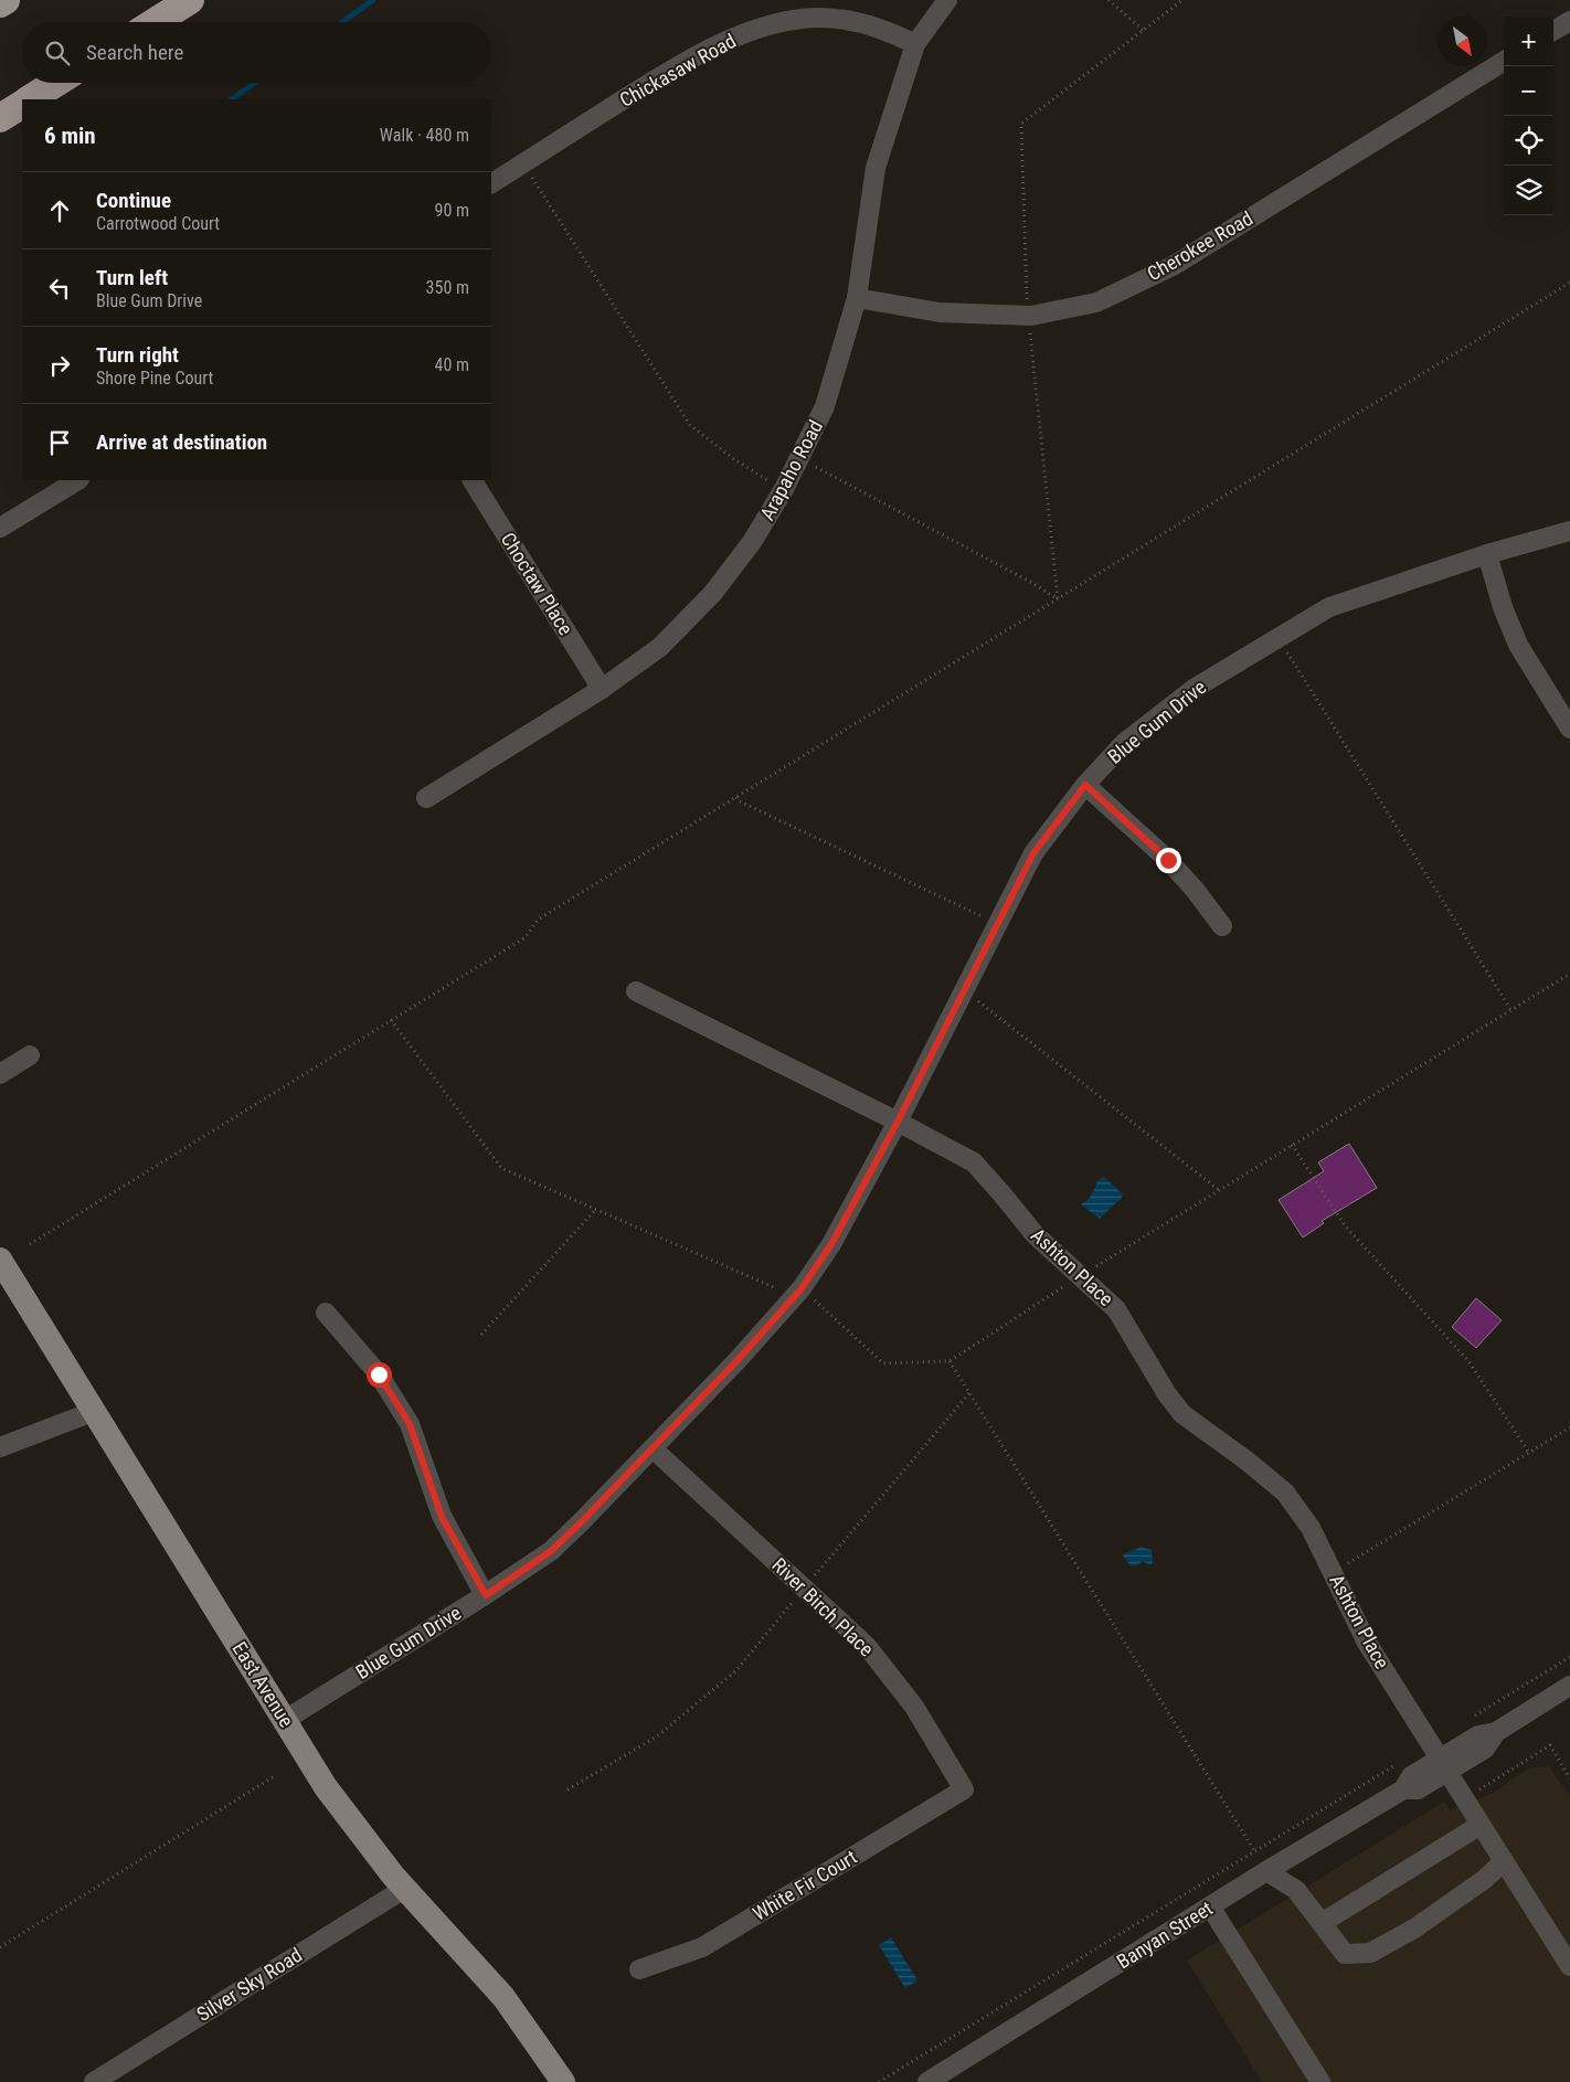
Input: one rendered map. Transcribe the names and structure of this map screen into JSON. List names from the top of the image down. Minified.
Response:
{"streets":{"main road":["East Avenue"],"street":["Chickasaw Road","Cherokee Road","Arapaho Road","Choctaw Place","Blue Gum Drive","Ashton Place","River Birch Place","White Fir Court","Banyan Street","Silver Sky Road"]},"crossings":[["Chickasaw Road","Arapaho Road"],["Cherokee Road","Arapaho Road"],["Arapaho Road","Choctaw Place"],["Blue Gum Drive","Ashton Place"],["Blue Gum Drive","River Birch Place"],["Blue Gum Drive","East Avenue"],["Ashton Place","Banyan Street"],["River Birch Place","White Fir Court"],["East Avenue","Silver Sky Road"]],"north":"bottom right","page":{"map_buttons":["+","−"],"search":"Search here","heading":["6 min","Walk · 480 m"],"list":[["Continue","Carrotwood Court","90 m"],["Turn left","Blue Gum Drive","350 m"],["Turn right","Shore Pine Court","40 m"],"Arrive at destination"]}}
